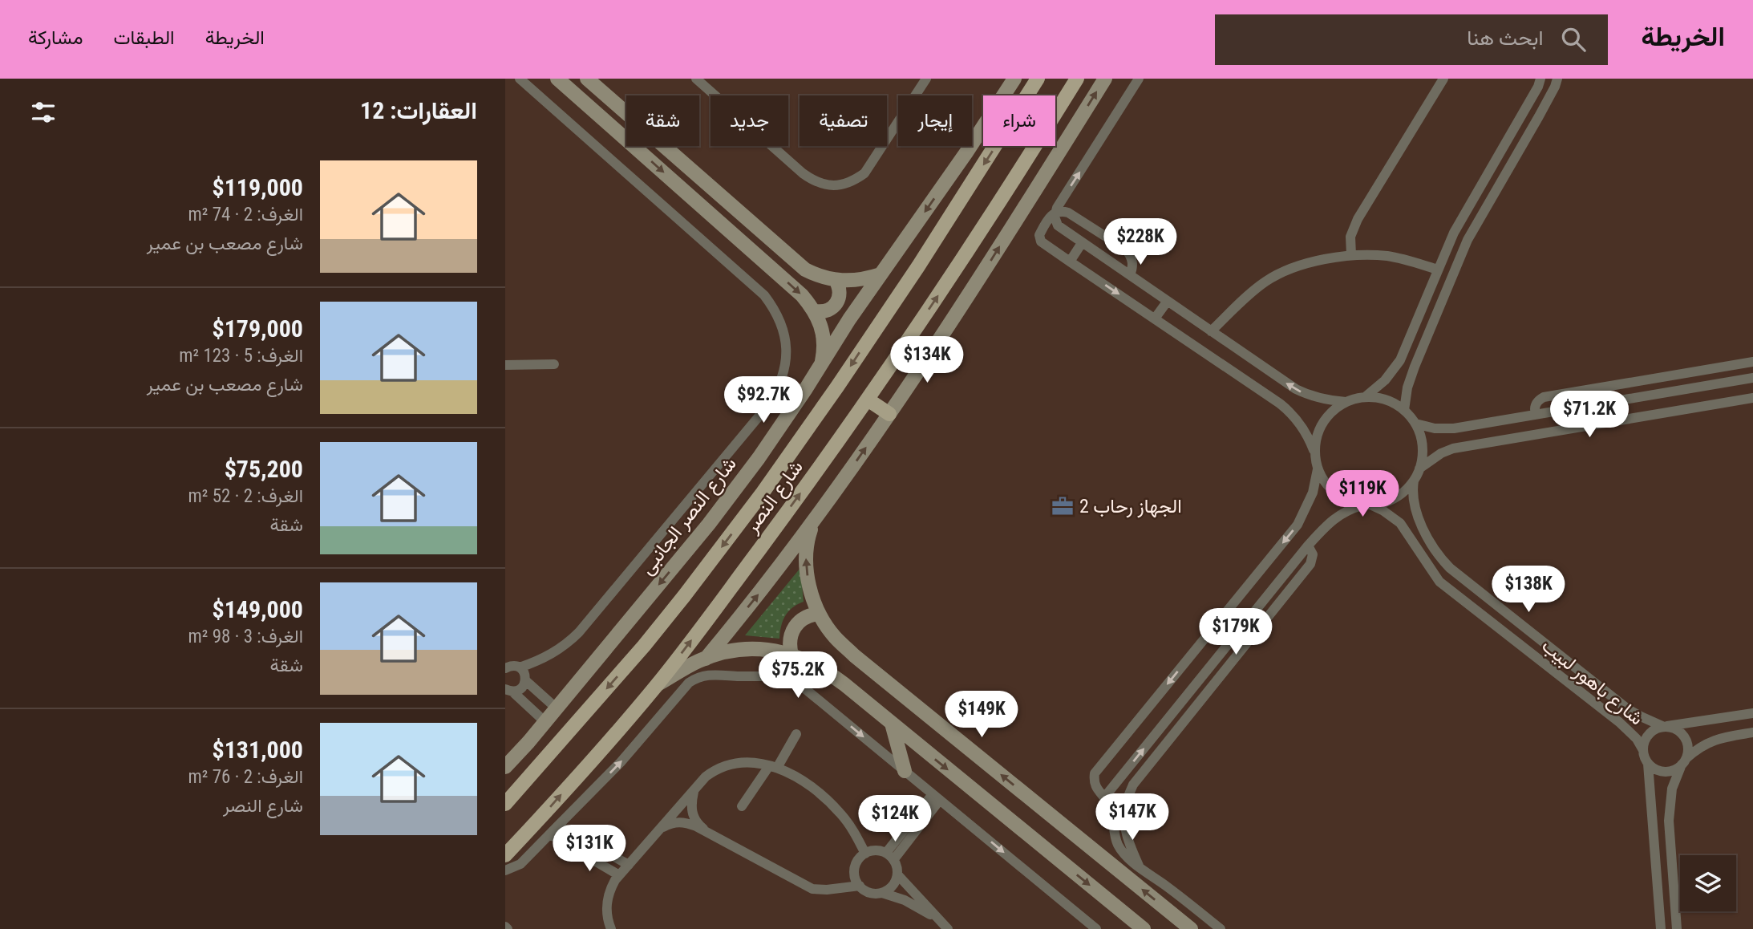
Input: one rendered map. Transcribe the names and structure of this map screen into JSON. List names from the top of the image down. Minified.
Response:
{"streets":{"main road":["شارع النصر"],"street":["شارع النصر الجانبى","شارع باهور لبيب"]},"places":{"office":["الجهاز رحاب 2"]},"page":{"header":"الخريطة","search":"ابحث هنا","nav":["الخريطة","الطبقات","مشاركة"],"heading":"العقارات: 12","chip":["شراء","إيجار","تصفية","جديد","شقة"],"list":[{"name":"$119,000","note":"الغرف: 2 · 74 m² · شارع مصعب بن عمير"},{"name":"$179,000","note":"الغرف: 5 · 123 m² · شارع مصعب بن عمير"},{"name":"$75,200","note":"الغرف: 2 · 52 m² · شقة"},{"name":"$149,000","note":"الغرف: 3 · 98 m² · شقة"},{"name":"$131,000","note":"الغرف: 2 · 76 m² · شارع النصر"}],"price":["$228K","$134K","$92.7K","$71.2K","$119K","$138K","$179K","$75.2K","$149K","$147K","$124K","$131K"]}}
